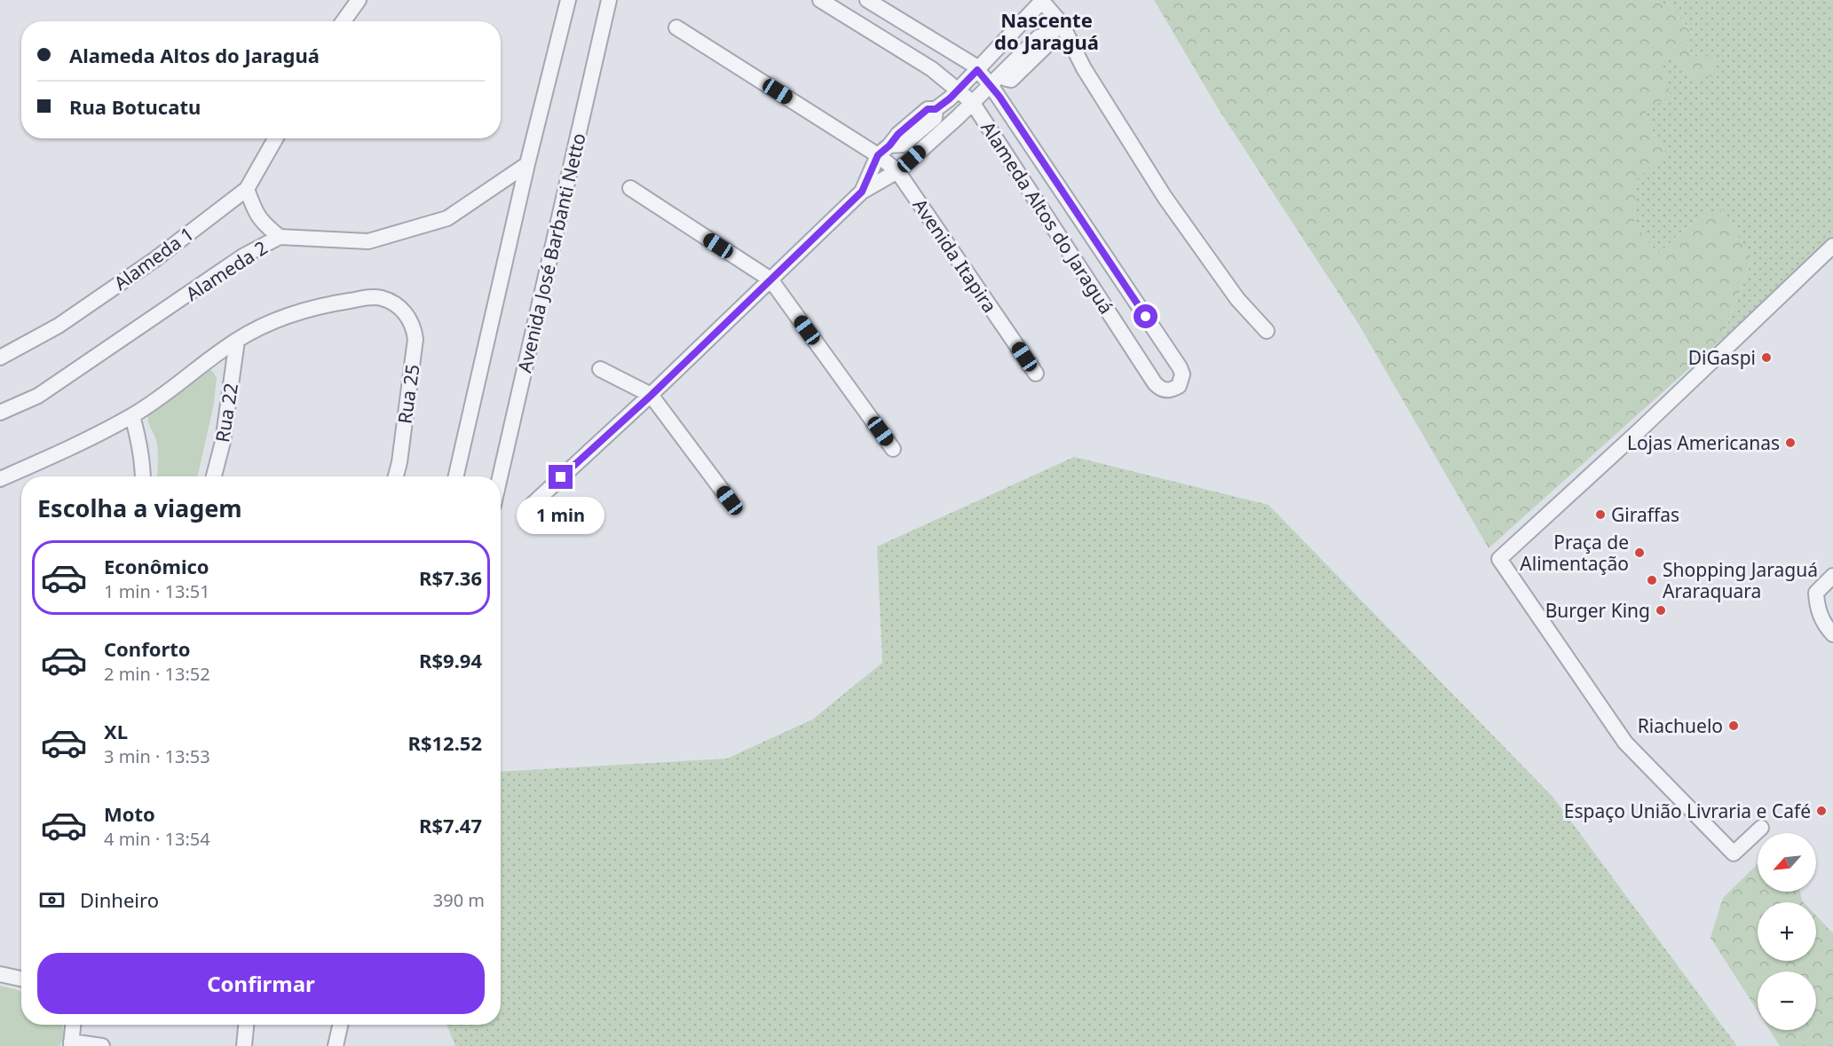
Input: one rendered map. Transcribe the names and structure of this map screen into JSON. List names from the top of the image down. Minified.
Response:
{"streets":{"street":["Alameda Altos do Jaraguá","Avenida José Barbanti Netto","Avenida Itapira","Alameda 1","Alameda 2","Rua 25","Rua 22"]},"crossings":[["Rua 25","Rua 22"]],"districts":["Nascente do Jaraguá"],"places":["DiGaspi","Lojas Americanas","Giraffas","Praça de Alimentação","Shopping Jaraguá Araraquara","Burger King","Riachuelo","Espaço União Livraria e Café"],"north":"bottom left","page":{"banner":["Alameda Altos do Jaraguá","Rua Botucatu"],"heading":"Escolha a viagem","bubble":"1 min","list":[{"name":"Econômico","note":"1 min · 13:51","value":"R$7.36"},{"name":"Conforto","note":"2 min · 13:52","value":"R$9.94"},{"name":"XL","note":"3 min · 13:53","value":"R$12.52"},{"name":"Moto","note":"4 min · 13:54","value":"R$7.47"}],"map_buttons":["+","−"],"pay":["Dinheiro","390 m"],"buttons":"Confirmar"}}
